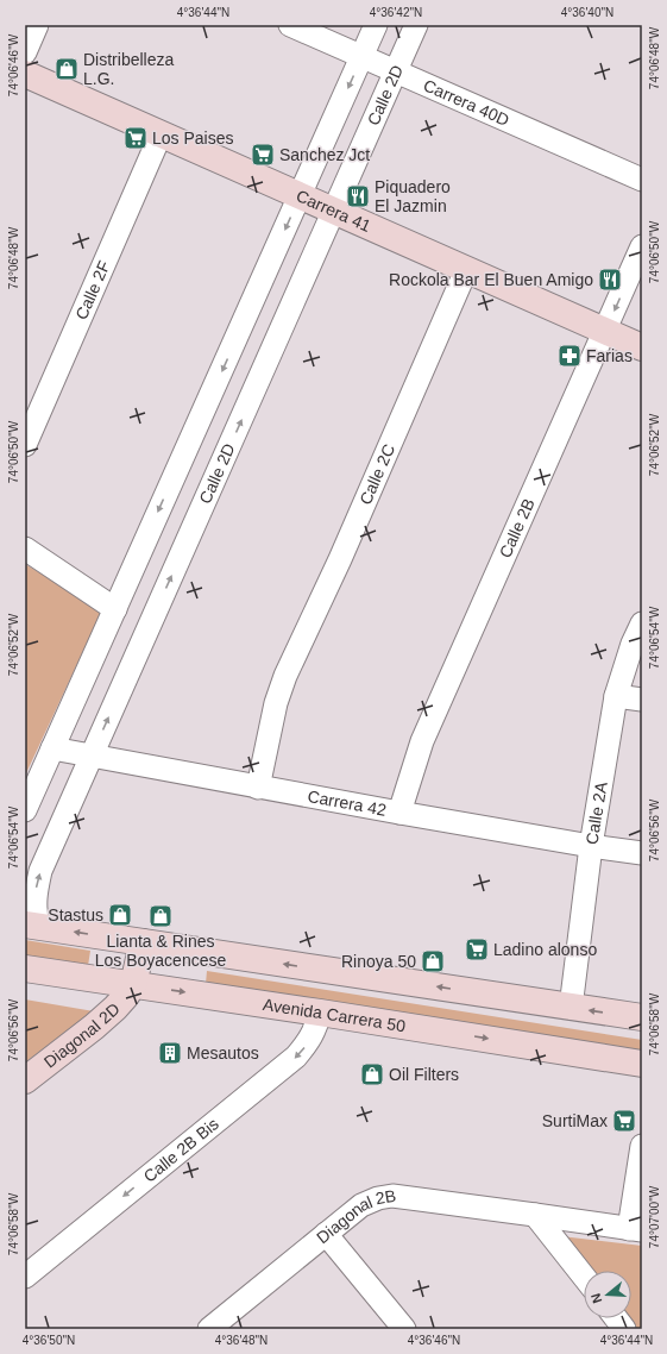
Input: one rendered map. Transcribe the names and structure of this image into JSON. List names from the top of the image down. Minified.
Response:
{"streets":{"main road":["Carrera 41","Avenida Carrera 50","Diagonal 2D"],"street":["Calle 2D","Carrera 40D","Calle 2F","Calle 2C","Calle 2B","Carrera 42","Calle 2A","Calle 2B Bis","Diagonal 2B"]},"crossings":[["Calle 2D","Carrera 40D"],["Calle 2D","Carrera 41"],["Calle 2D","Carrera 42"],["Carrera 41","Calle 2F"],["Carrera 41","Calle 2C"],["Carrera 41","Calle 2B"],["Calle 2C","Carrera 42"],["Calle 2B","Carrera 42"],["Carrera 42","Calle 2A"],["Avenida Carrera 50","Diagonal 2D"],["Avenida Carrera 50","Calle 2B Bis"]],"one_way":["Calle 2B Bis"],"places":{"shop":["Distribelleza L.G.","Stastus","Lianta & Rines Los Boyacencese","Rinoya 50","Oil Filters"],"supermarket":["Los Paises","Sanchez Jct","Ladino alonso","SurtiMax"],"restaurant":["Piquadero El Jazmin","Rockola Bar El Buen Amigo"],"pharmacy":["Farias"],"building":["Mesautos"]},"north":"left","coordinates":["4°36'44\"N","4°36'42\"N","4°36'40\"N","74°06'48\"W","74°06'46\"W","74°06'50\"W","74°06'52\"W","74°06'54\"W","74°06'56\"W","74°06'58\"W","74°07'00\"W","4°36'50\"N","4°36'48\"N","4°36'46\"N"]}
